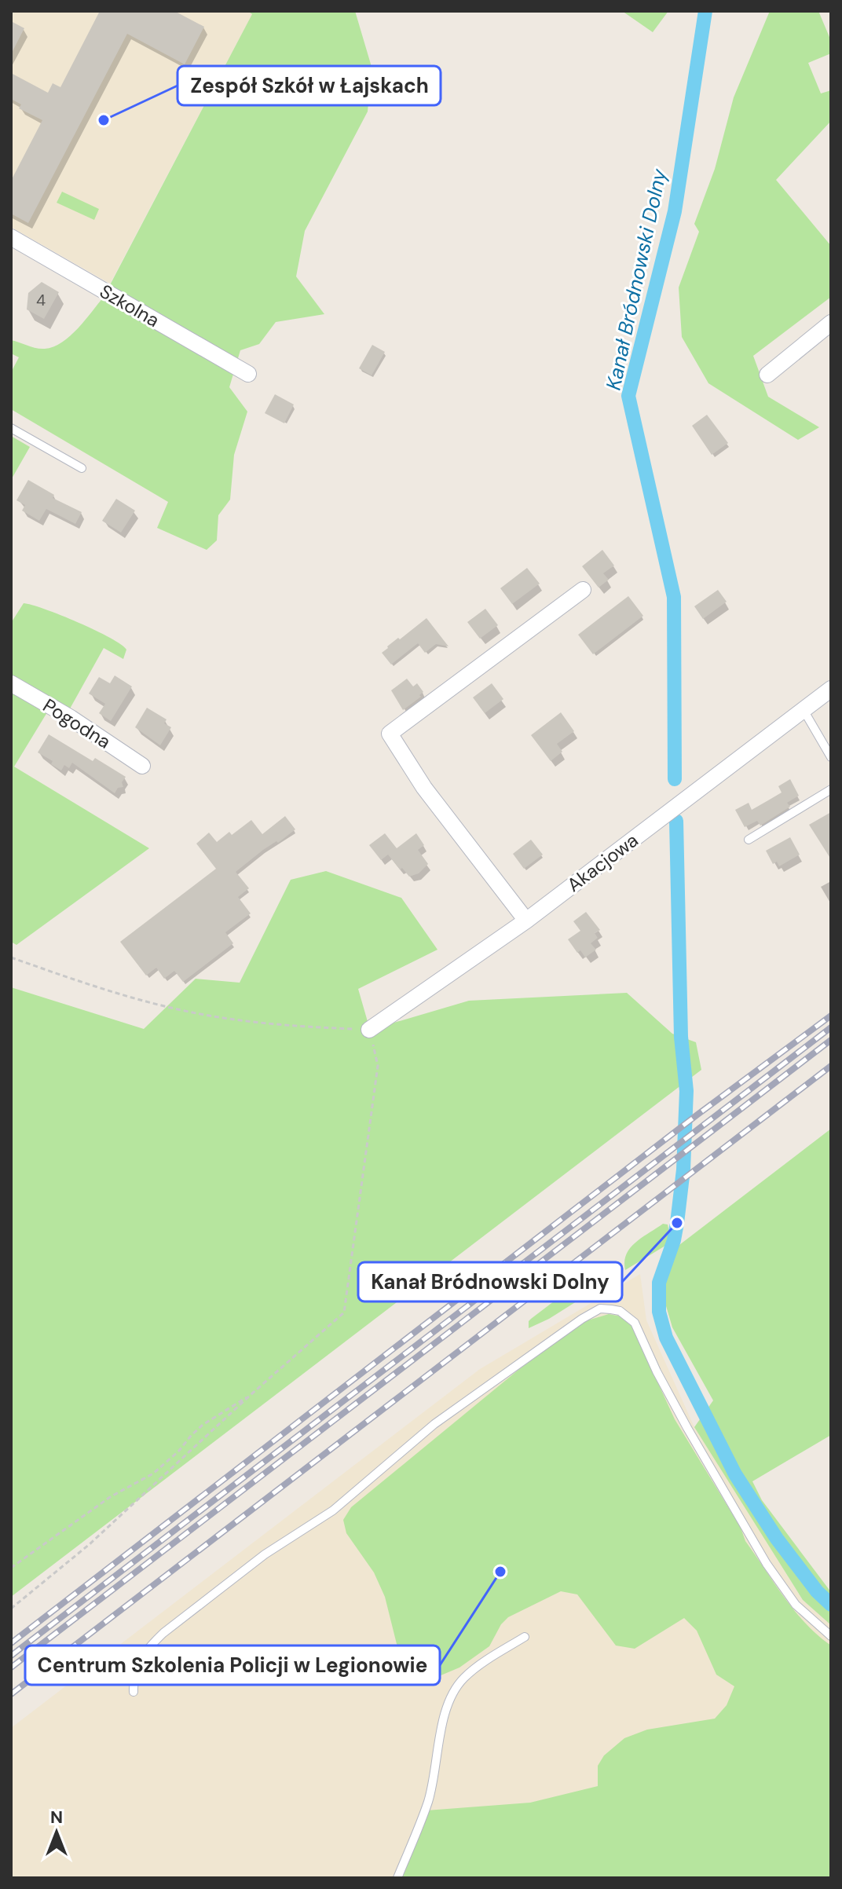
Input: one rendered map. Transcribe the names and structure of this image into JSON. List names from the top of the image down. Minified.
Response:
{"streets":{"street":["Szkolna","Pogodna","Akacjowa"]},"water":["Kanał Bródnowski Dolny"],"places":["Zespół Szkół w Łajskach","Kanał Bródnowski Dolny","Centrum Szkolenia Policji w Legionowie"],"house_numbers":["4"],"north":"top"}
